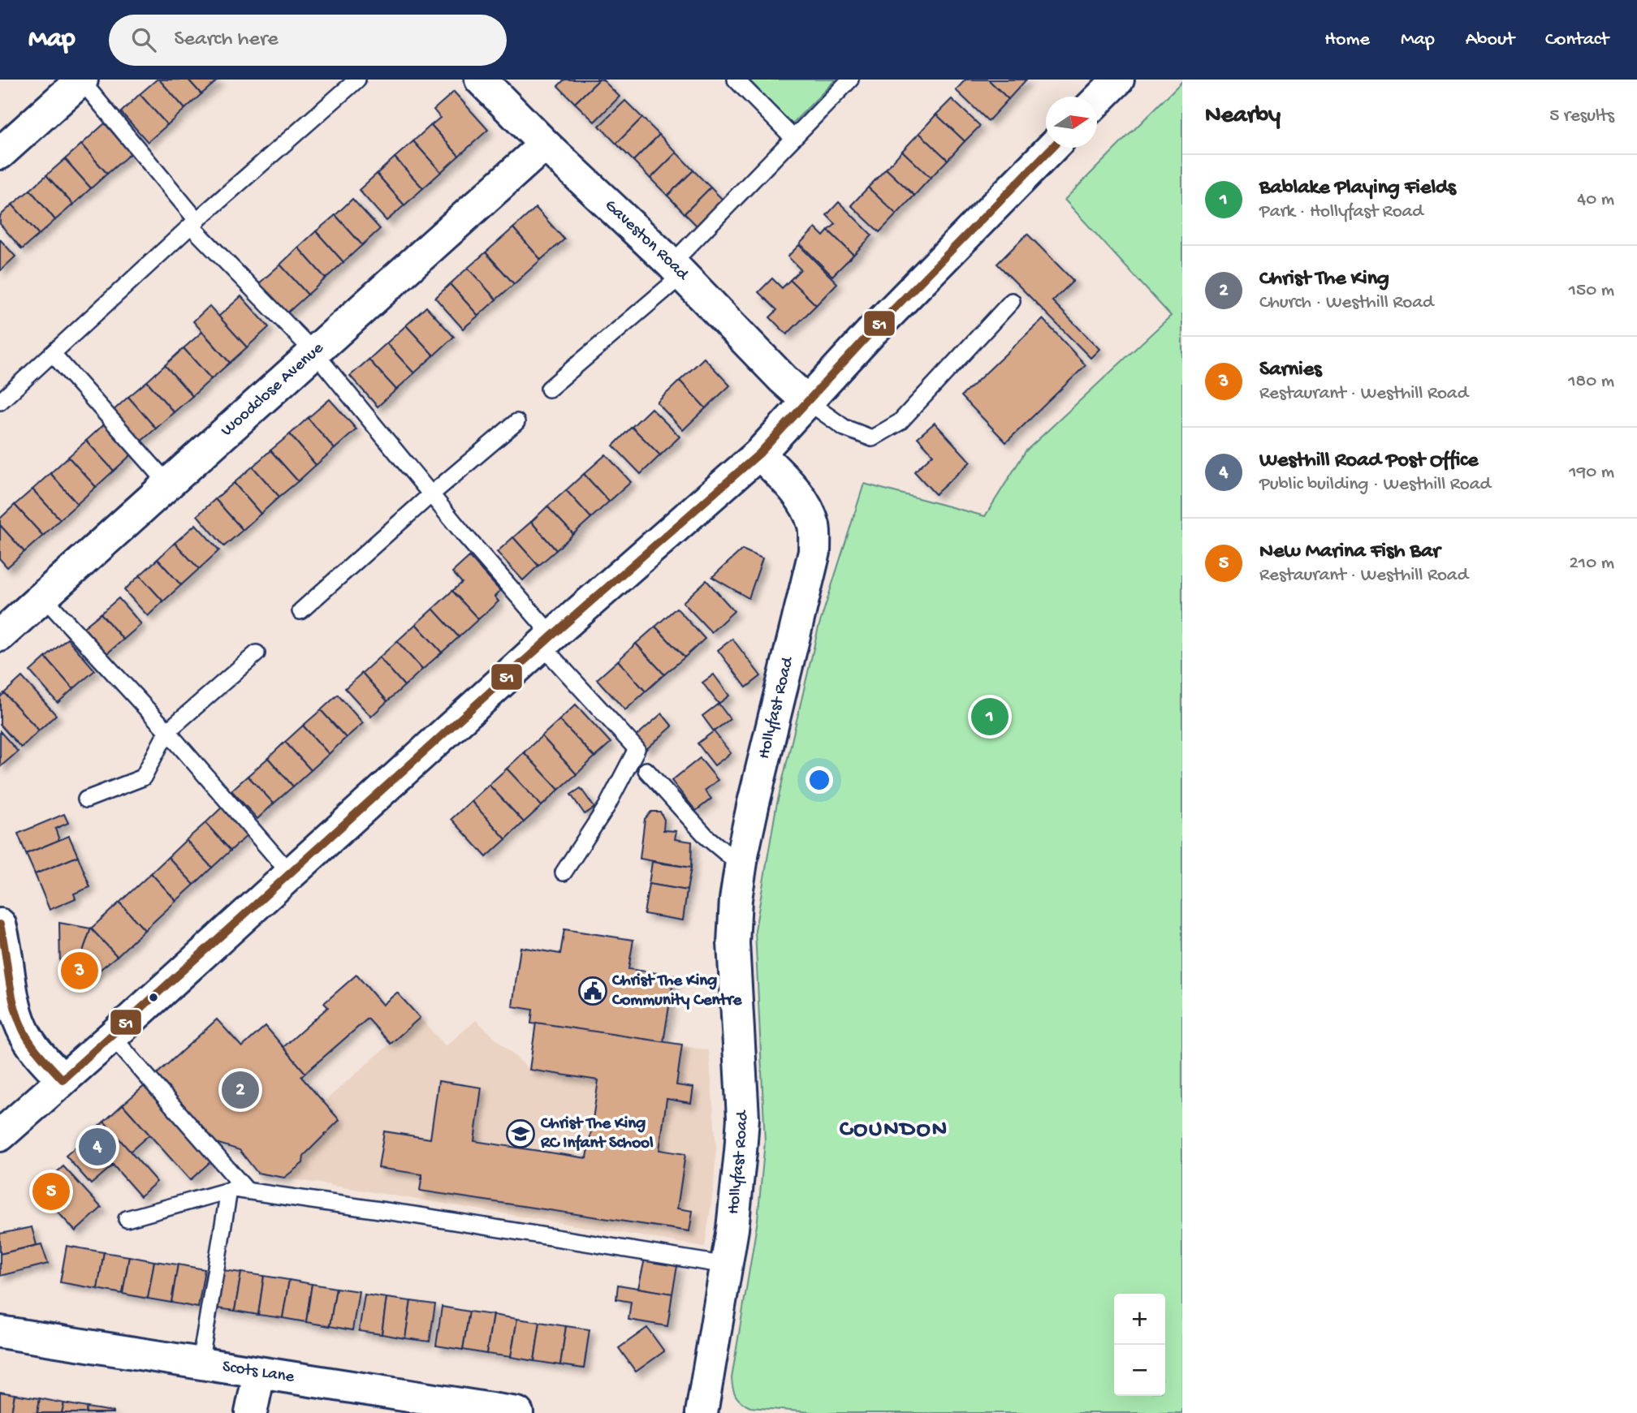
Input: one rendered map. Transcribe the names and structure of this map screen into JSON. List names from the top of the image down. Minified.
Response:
{"streets":{"street":["Gaveston Road","Woodclose Avenue","Hollyfast Road","Scots Lane"]},"crossings":[["Gaveston Road","Woodclose Avenue"]],"districts":["COUNDON"],"places":{"public building":["Christ The King Community Centre"],"school or university":["Christ The King RC Infant School"]},"lines":["transit line 51"],"north":"right","page":{"header":"Map","search":"Search here","nav":["Home","Map","About","Contact"],"heading":["Nearby","5 results"],"list":[{"mark":"1","name":"Bablake Playing Fields","note":"Park · Hollyfast Road","value":"40 m"},{"mark":"2","name":"Christ The King","note":"Church · Westhill Road","value":"150 m"},{"mark":"3","name":"Sarnies","note":"Restaurant · Westhill Road","value":"180 m"},{"mark":"4","name":"Westhill Road Post Office","note":"Public building · Westhill Road","value":"190 m"},{"mark":"5","name":"New Marina Fish Bar","note":"Restaurant · Westhill Road","value":"210 m"}],"pins":["1","3","2","4","5"],"map_buttons":["+","−"]}}
